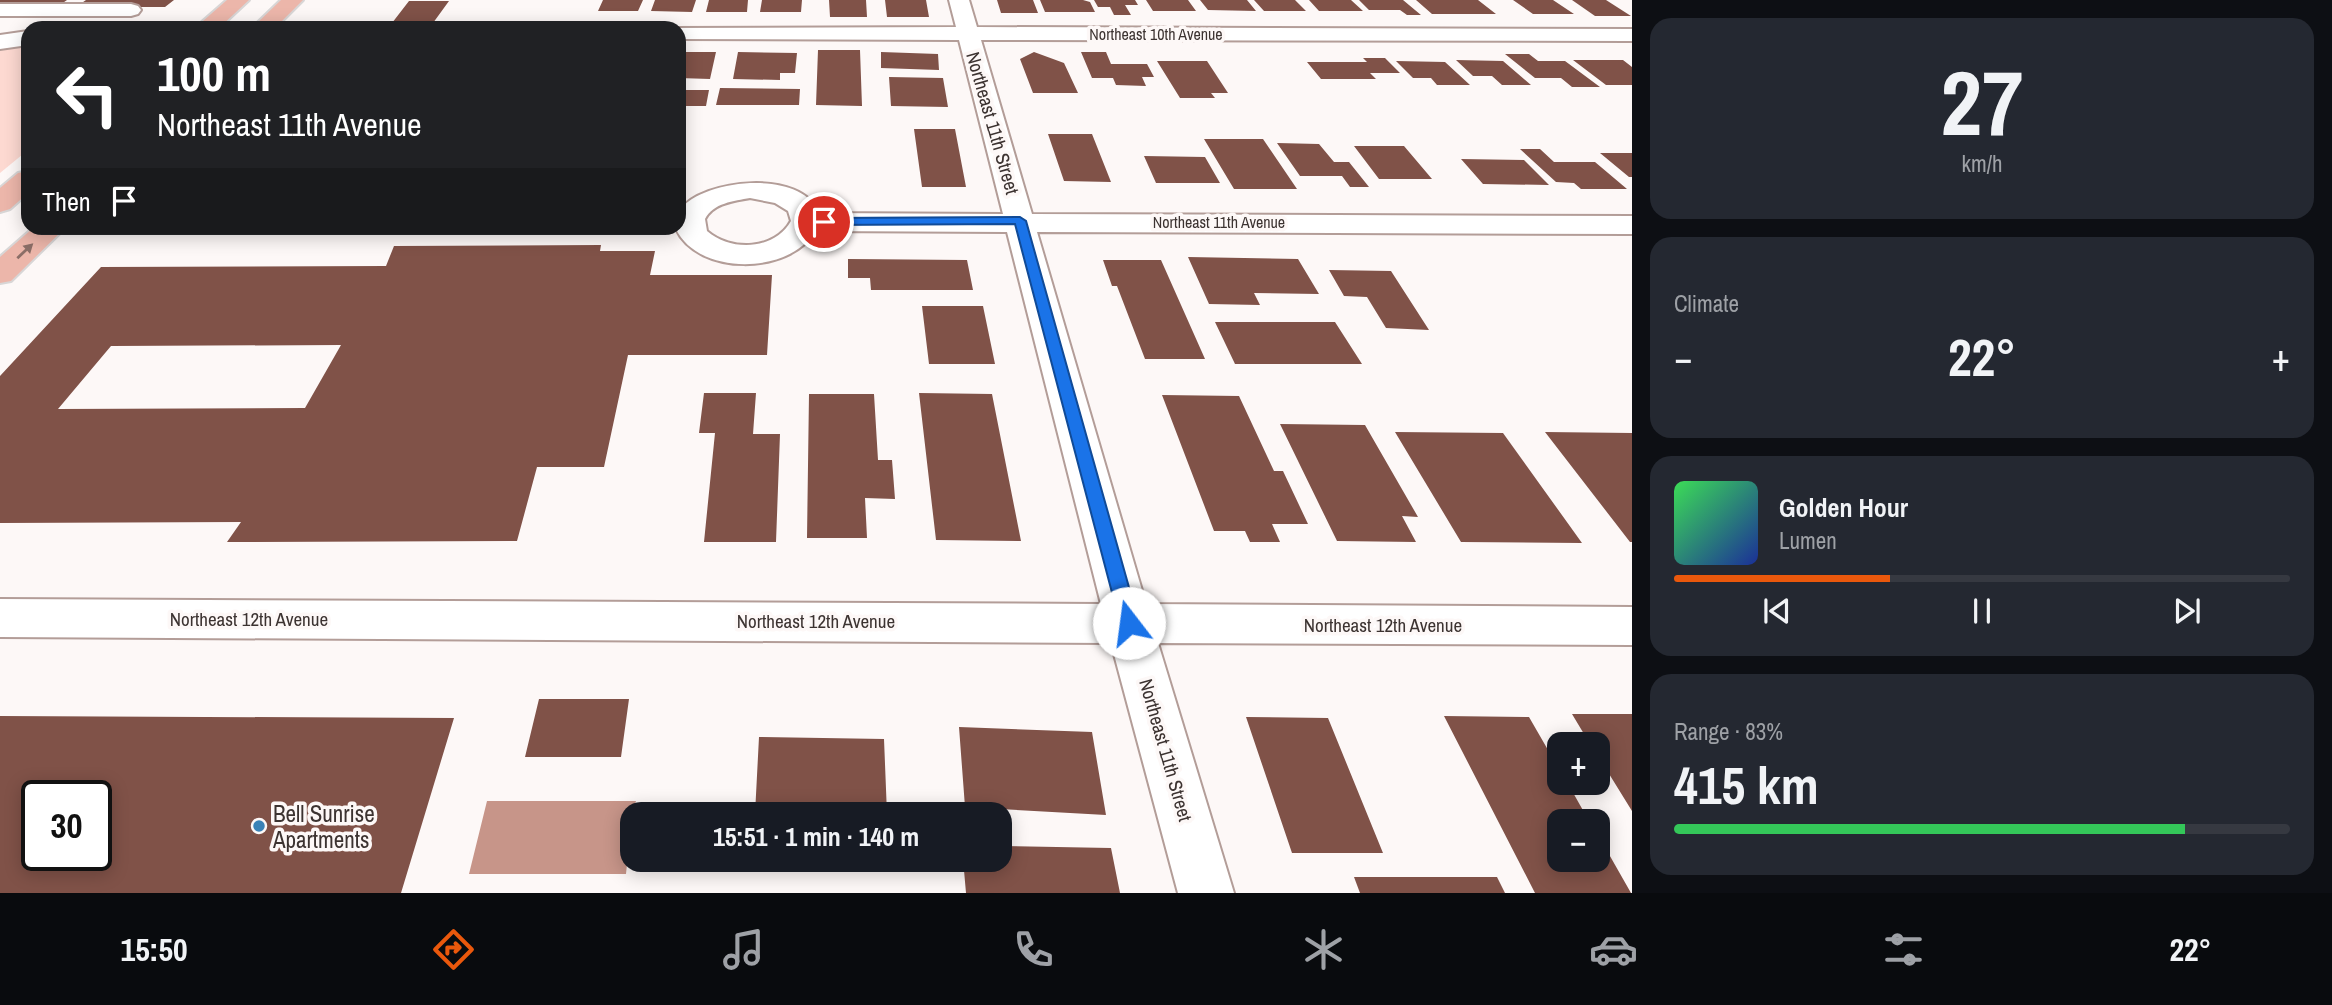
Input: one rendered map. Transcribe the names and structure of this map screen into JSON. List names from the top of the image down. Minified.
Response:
{"streets":{"street":["Northeast 10th Avenue","Northeast 11th Street","Northeast 11th Avenue","Northeast 12th Avenue"]},"crossings":[["Northeast 10th Avenue","Northeast 11th Street"],["Northeast 11th Street","Northeast 11th Avenue"],["Northeast 11th Street","Northeast 12th Avenue"]],"places":["Bell Sunrise Apartments"],"page":{"tile":[["27","km/h"],"Climate",["Range · 83%","415 km"]],"turn":["100 m","Northeast 11th Avenue"],"then":"Then","heat":["−","22°","+"],"song":["Golden Hour","Lumen"],"map_buttons":["+","−"],"limit":"30","trip":"15:51 · 1 min · 140 m","tabs":["15:50","22°"]}}
